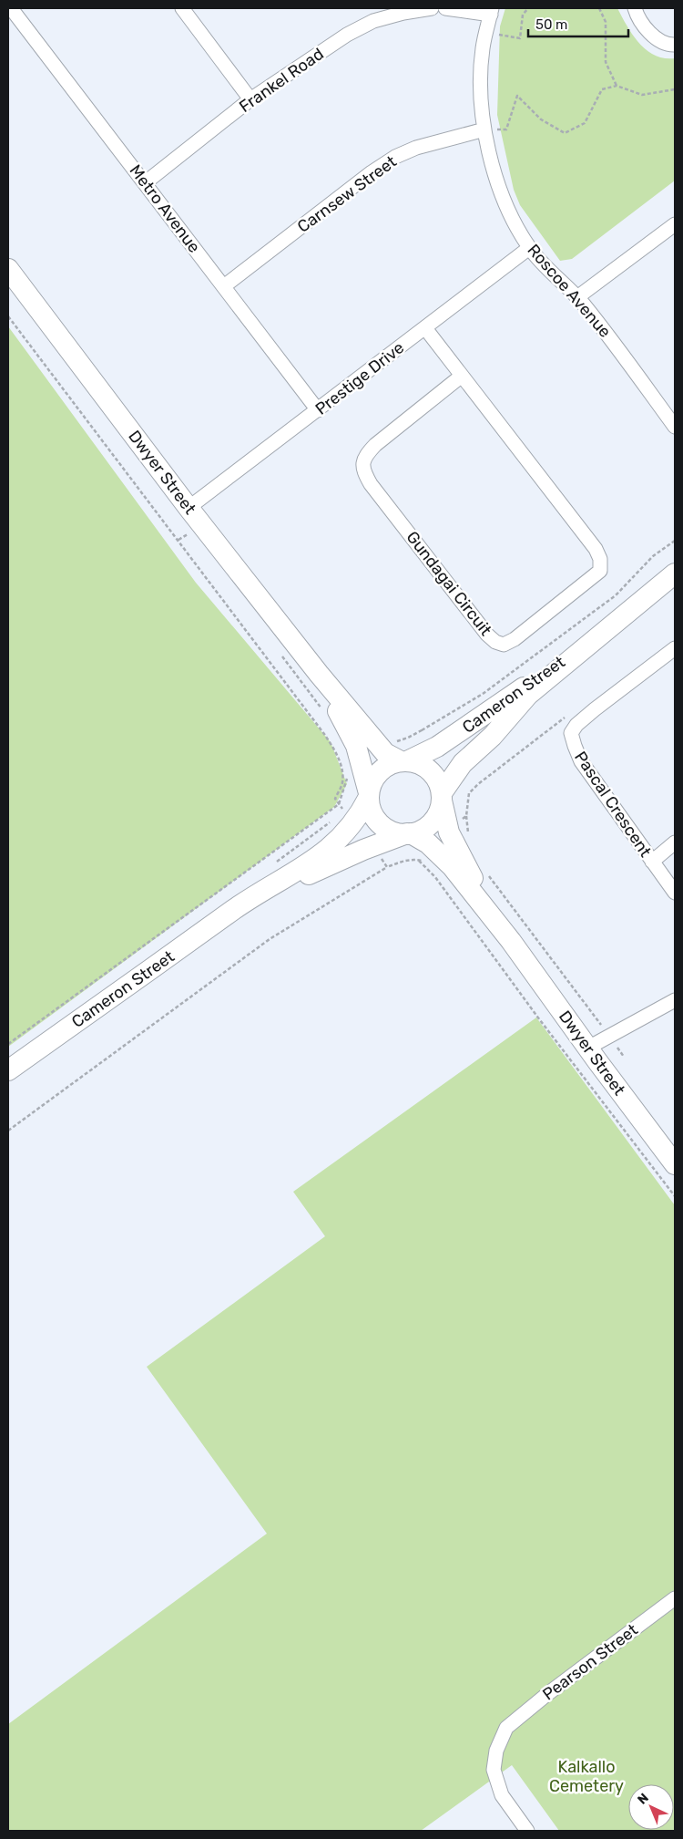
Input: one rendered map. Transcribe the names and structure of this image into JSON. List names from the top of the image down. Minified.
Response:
{"streets":{"street":["Frankel Road","Carnsew Street","Metro Avenue","Roscoe Avenue","Prestige Drive","Dwyer Street","Gundagai Circuit","Cameron Street","Pascal Crescent","Pearson Street"]},"crossings":[["Frankel Road","Metro Avenue"],["Carnsew Street","Metro Avenue"],["Carnsew Street","Roscoe Avenue"],["Metro Avenue","Prestige Drive"],["Roscoe Avenue","Prestige Drive"],["Prestige Drive","Dwyer Street"],["Prestige Drive","Gundagai Circuit"],["Dwyer Street","Cameron Street"]],"parks":["Kalkallo Cemetery"],"scale_bar":"50 m","north":"top left"}
